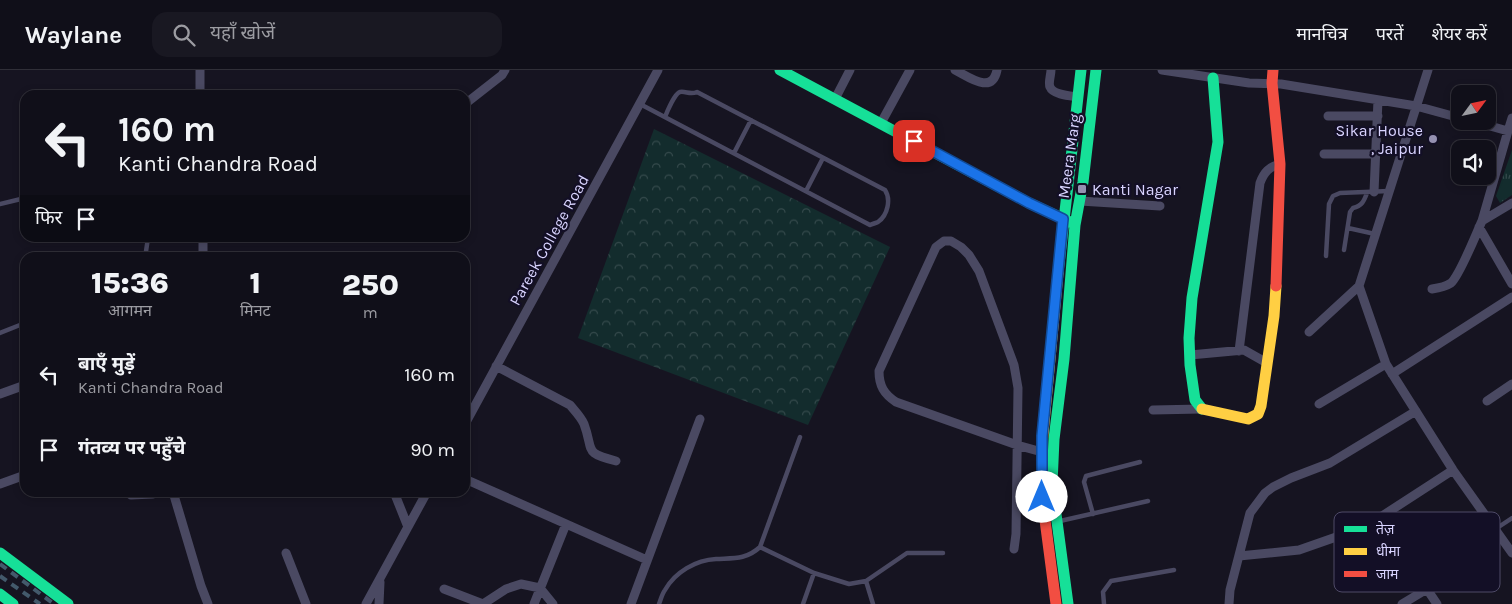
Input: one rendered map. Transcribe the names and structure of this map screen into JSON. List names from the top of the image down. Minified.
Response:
{"streets":{"main road":["Meera Marg"],"street":["Pareek College Road"]},"places":{"other":["Sikar House , Jaipur"],"transit":["Kanti Nagar"]},"legend":["तेज़","धीमा","जाम"],"north":"top right","page":{"header":"Waylane","search":"यहाँ खोजें","nav":["मानचित्र","परतें","शेयर करें"],"turn":["160 m","Kanti Chandra Road"],"then":"फिर","eta":["15:36","आगमन","1","मिनट","250","m"],"list":[{"name":"बाएँ मुड़ें","note":"Kanti Chandra Road","value":"160 m"},{"name":"गंतव्य पर पहुँचे","value":"90 m"}]}}
